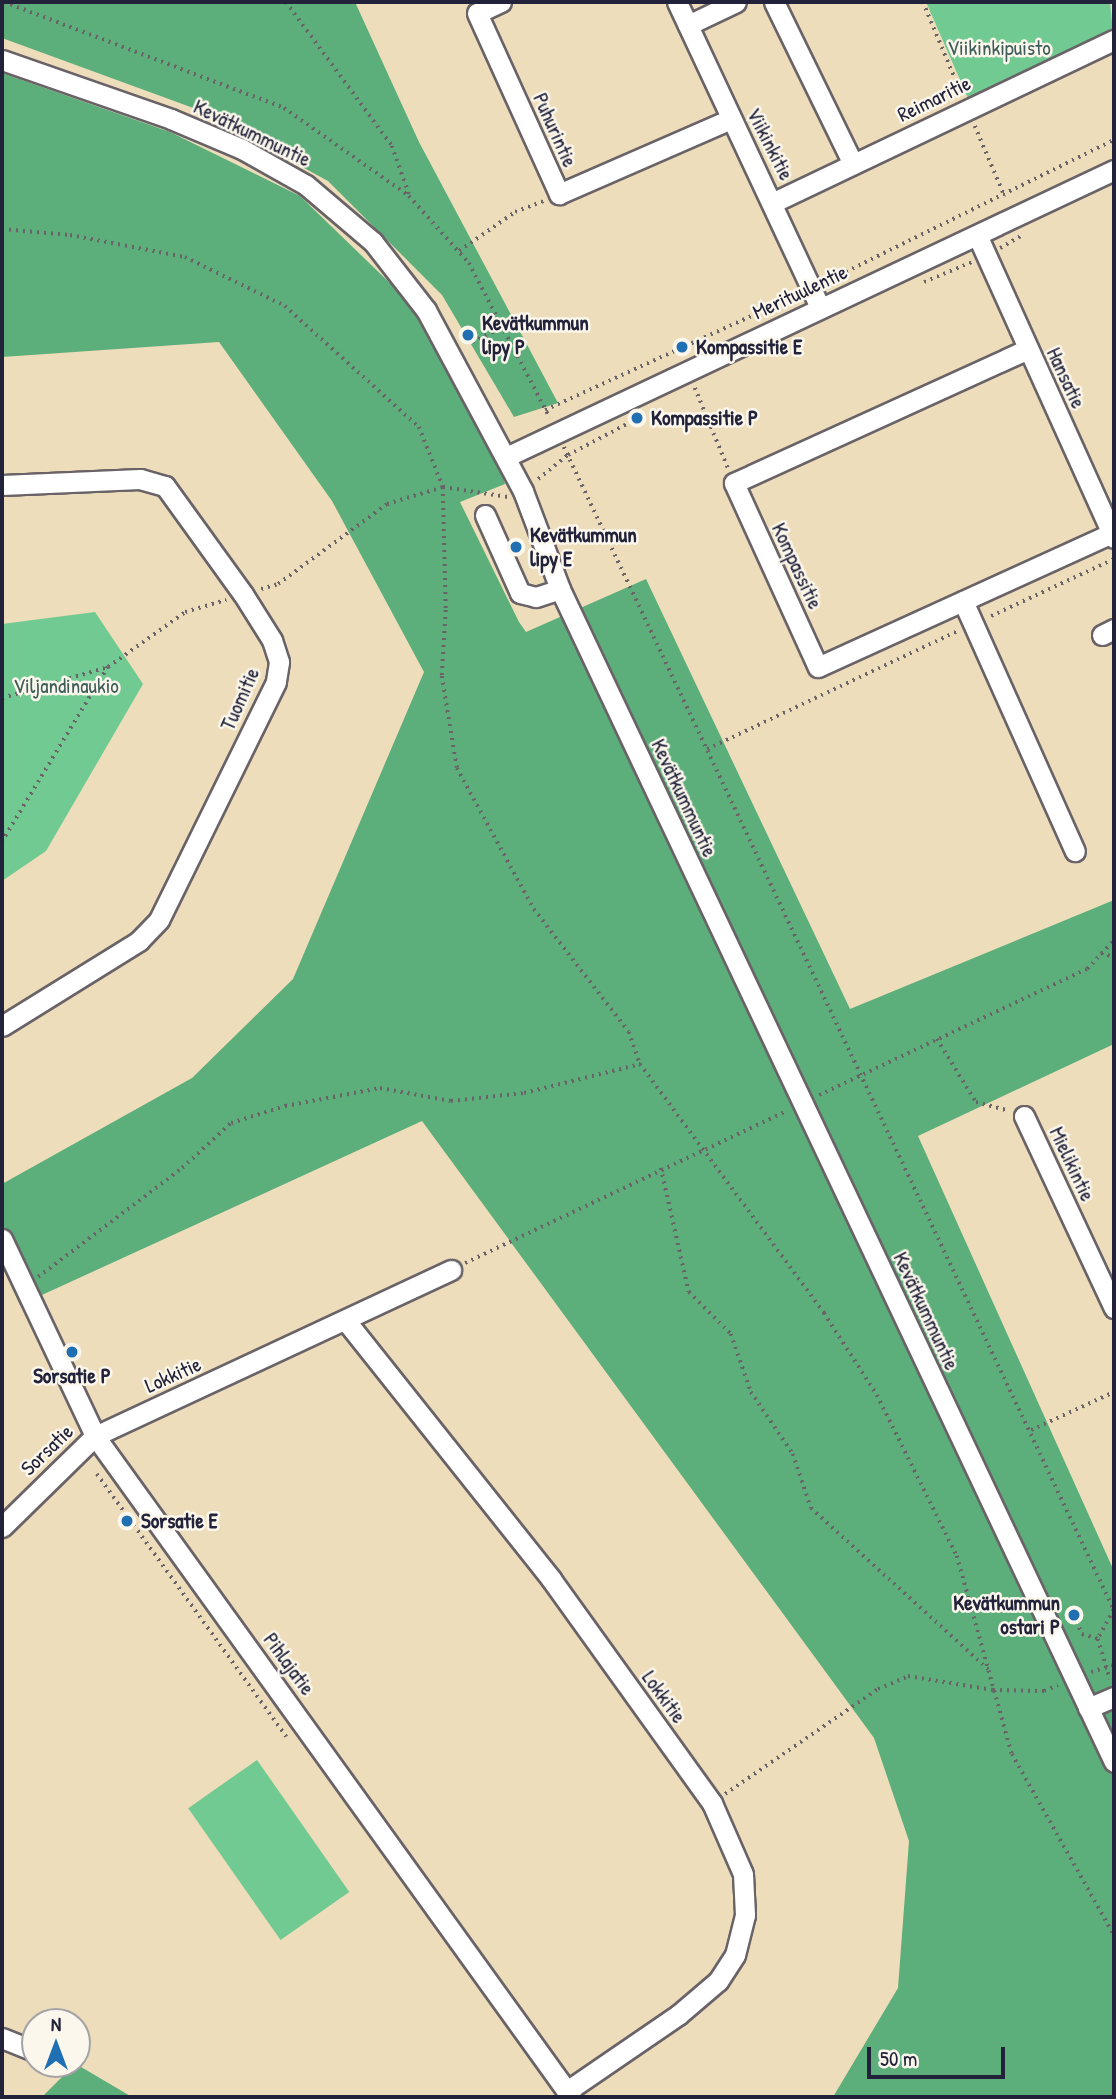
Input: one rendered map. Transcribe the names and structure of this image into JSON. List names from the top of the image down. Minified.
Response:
{"streets":{"street":["Reimaritie","Puhurintie","Kevätkummuntie","Viikinkitie","Merituulentie","Hansatie","Kompassitie","Tuomitie","Mielikintie","Lokkitie","Sorsatie","Pihlajatie"]},"crossings":[["Reimaritie","Viikinkitie"],["Puhurintie","Viikinkitie"],["Kevätkummuntie","Merituulentie"],["Viikinkitie","Merituulentie"],["Merituulentie","Hansatie"],["Hansatie","Kompassitie"],["Lokkitie","Sorsatie"],["Lokkitie","Pihlajatie"],["Sorsatie","Pihlajatie"]],"parks":["Viikinkipuisto","Viljandinaukio"],"places":["Kevätkummun lipy P","Kompassitie E","Kompassitie P","Kevätkummun lipy E","Sorsatie P","Sorsatie E","Kevätkummun ostari P"],"scale_bar":"50 m","north":"top"}
